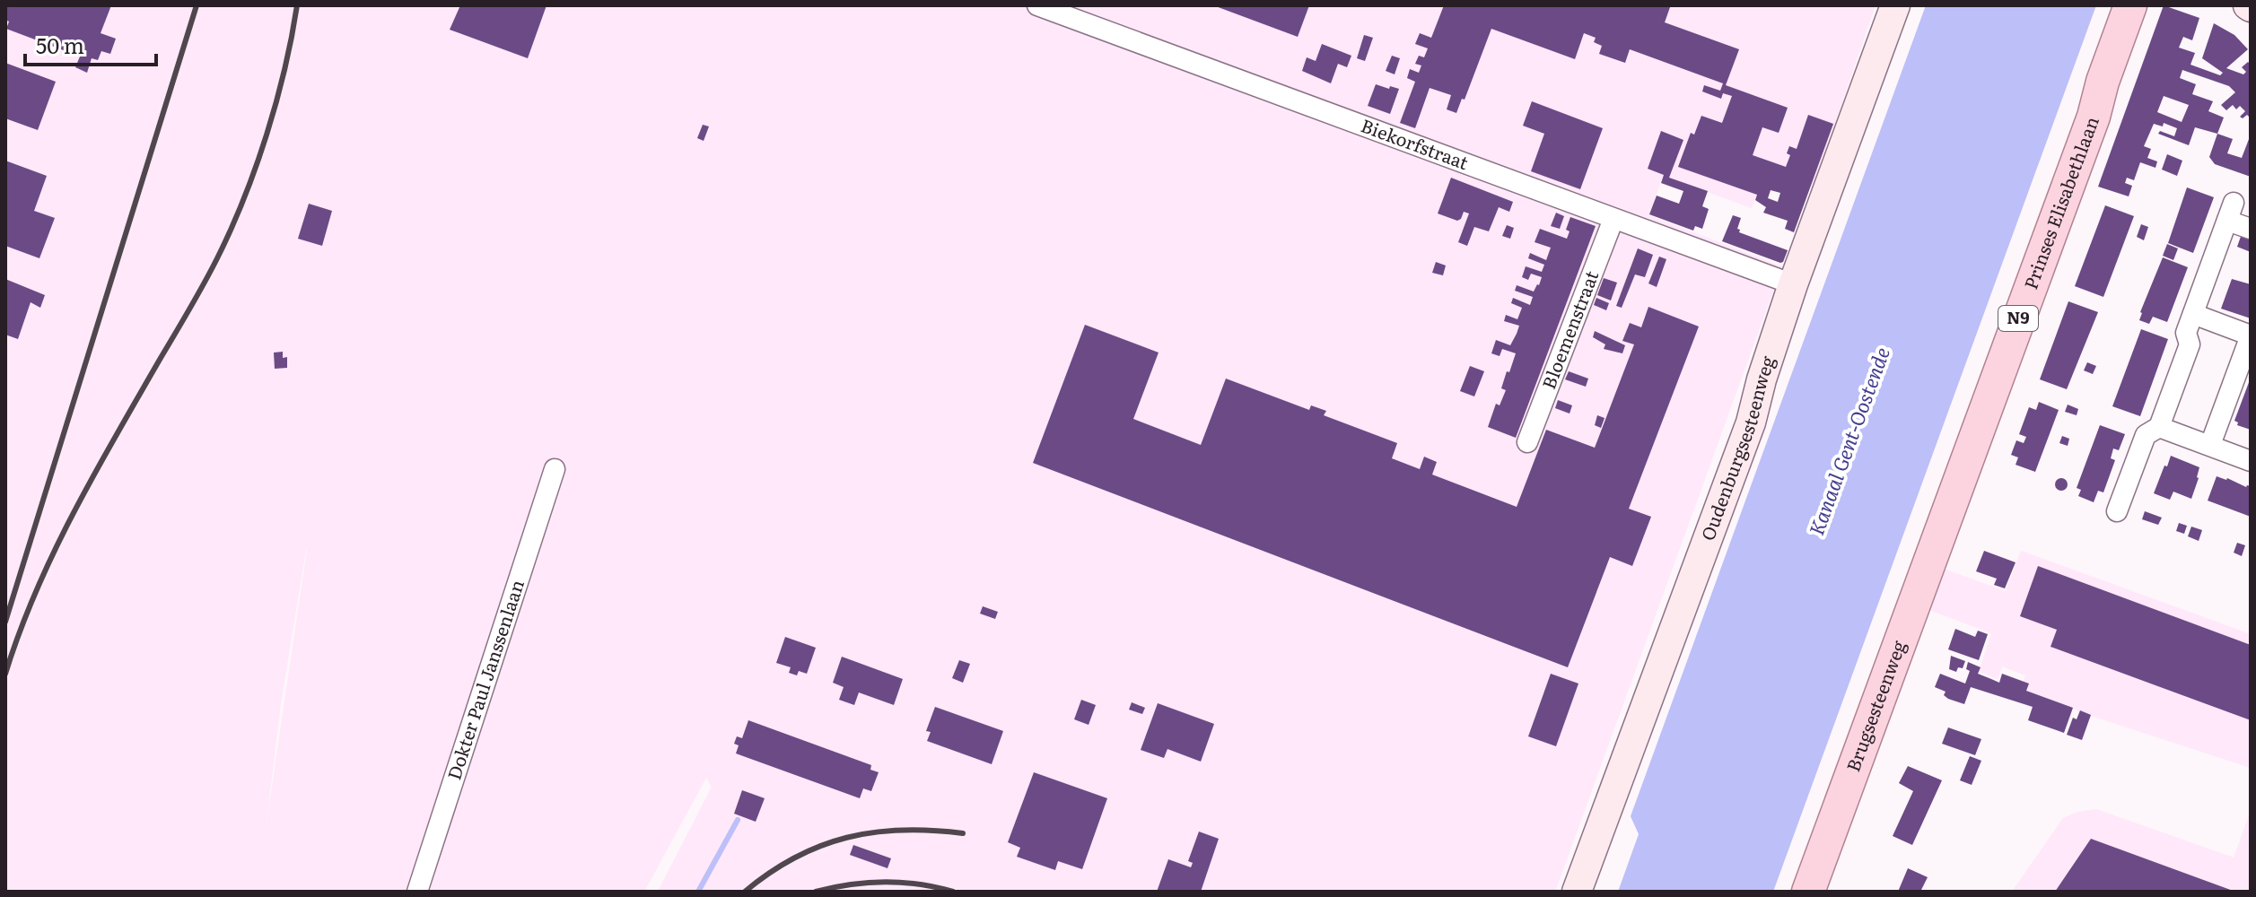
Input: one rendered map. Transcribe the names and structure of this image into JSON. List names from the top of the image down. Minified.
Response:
{"streets":{"main road":["Prinses Elisabethlaan","N9","Brugsesteenweg"],"street":["Biekorfstraat","Bloemenstraat","Oudenburgsesteenweg","Dokter Paul Janssenlaan"]},"crossings":[["Biekorfstraat","Bloemenstraat"],["Biekorfstraat","Oudenburgsesteenweg"],["Prinses Elisabethlaan","Brugsesteenweg"]],"water":["Kanaal Gent-Oostende"],"scale_bar":"50 m"}
